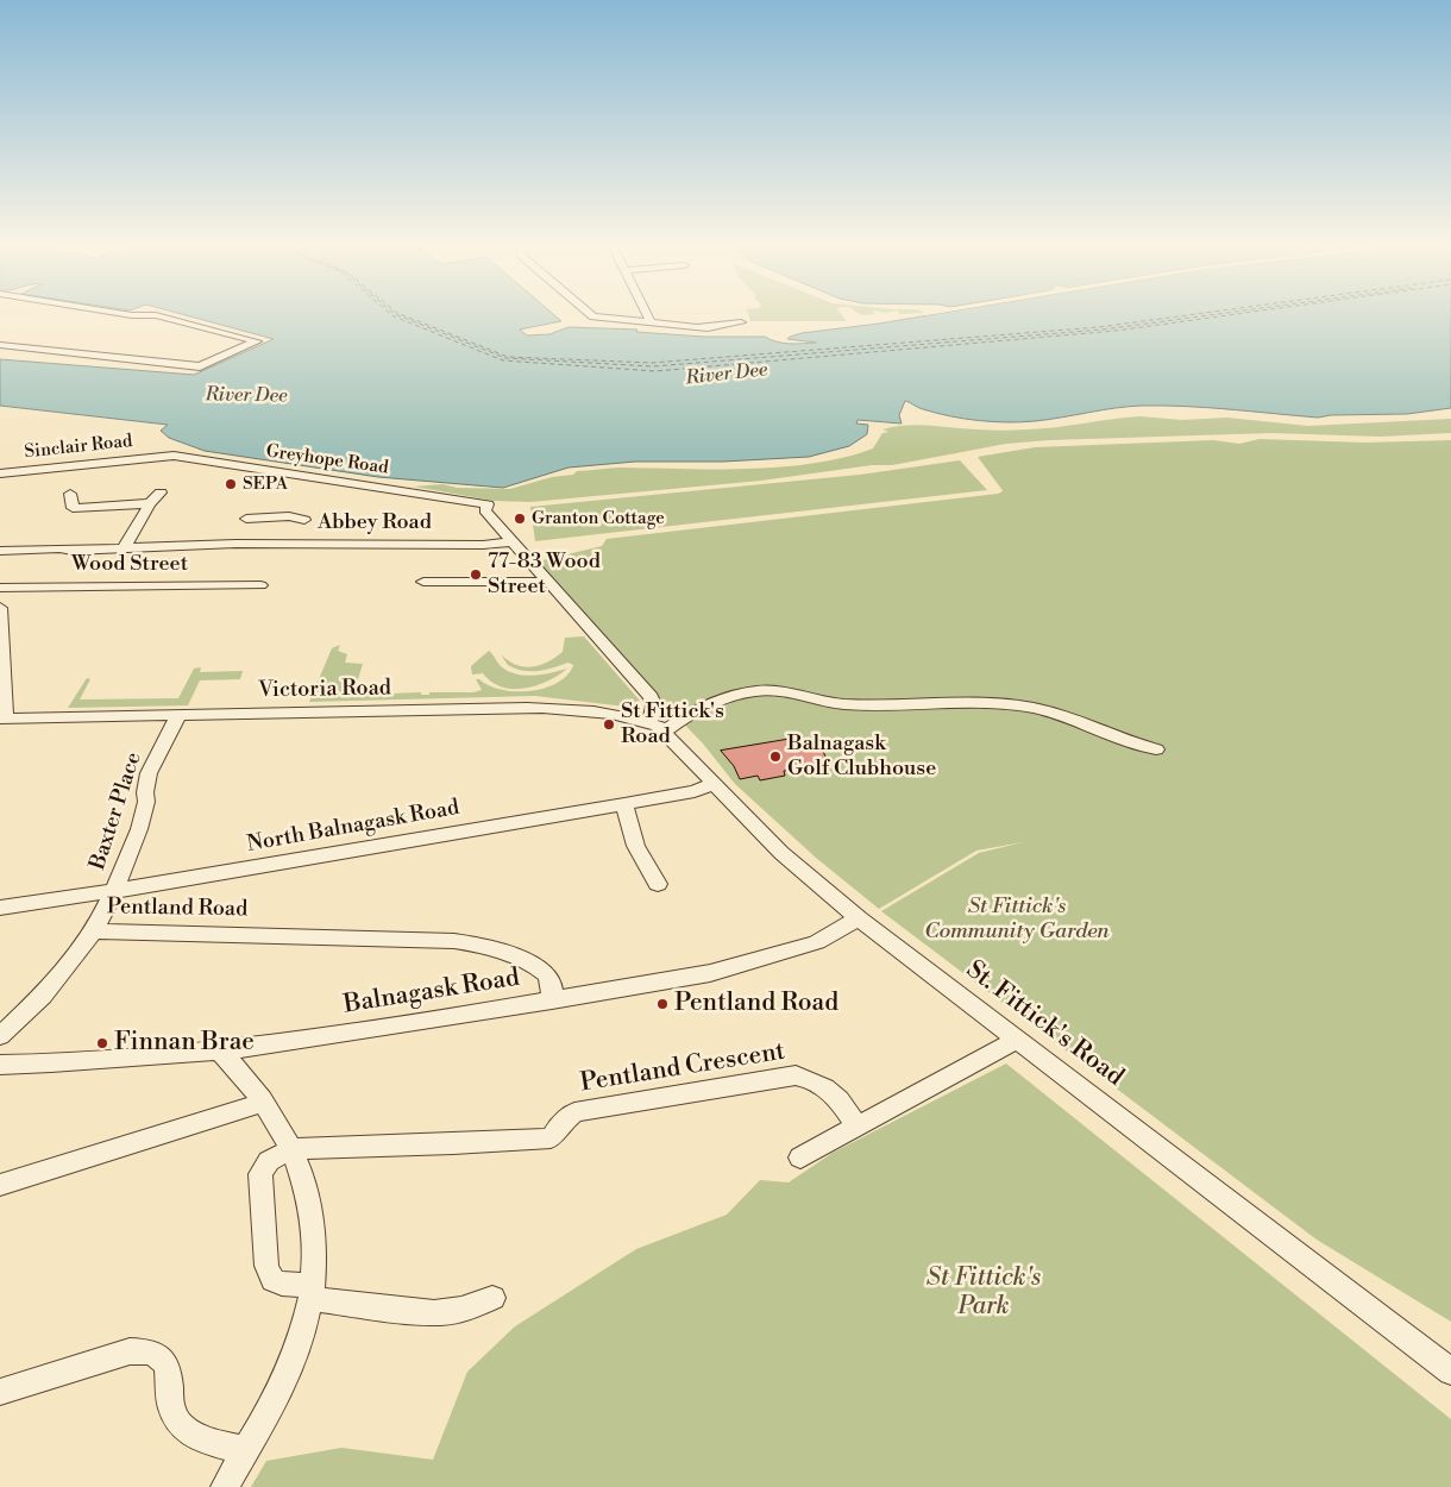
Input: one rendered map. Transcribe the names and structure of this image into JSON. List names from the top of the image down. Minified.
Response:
{"streets":{"street":["Sinclair Road","Greyhope Road","Abbey Road","Wood Street","Victoria Road","Baxter Place","North Balnagask Road","Pentland Road","Balnagask Road","St. Fittick's Road","Pentland Crescent"]},"crossings":[["Sinclair Road","Greyhope Road"],["Greyhope Road","Abbey Road"],["Victoria Road","Baxter Place"],["Victoria Road","St. Fittick's Road"],["Baxter Place","North Balnagask Road"],["North Balnagask Road","St. Fittick's Road"],["Pentland Road","Balnagask Road"],["Balnagask Road","St. Fittick's Road"]],"water":["River Dee"],"parks":["St Fittick's Community Garden","St Fittick's Park"],"places":["SEPA","Granton Cottage","77-83 Wood Street","St Fittick's Road","Balnagask Golf Clubhouse","Pentland Road","Finnan Brae"]}
